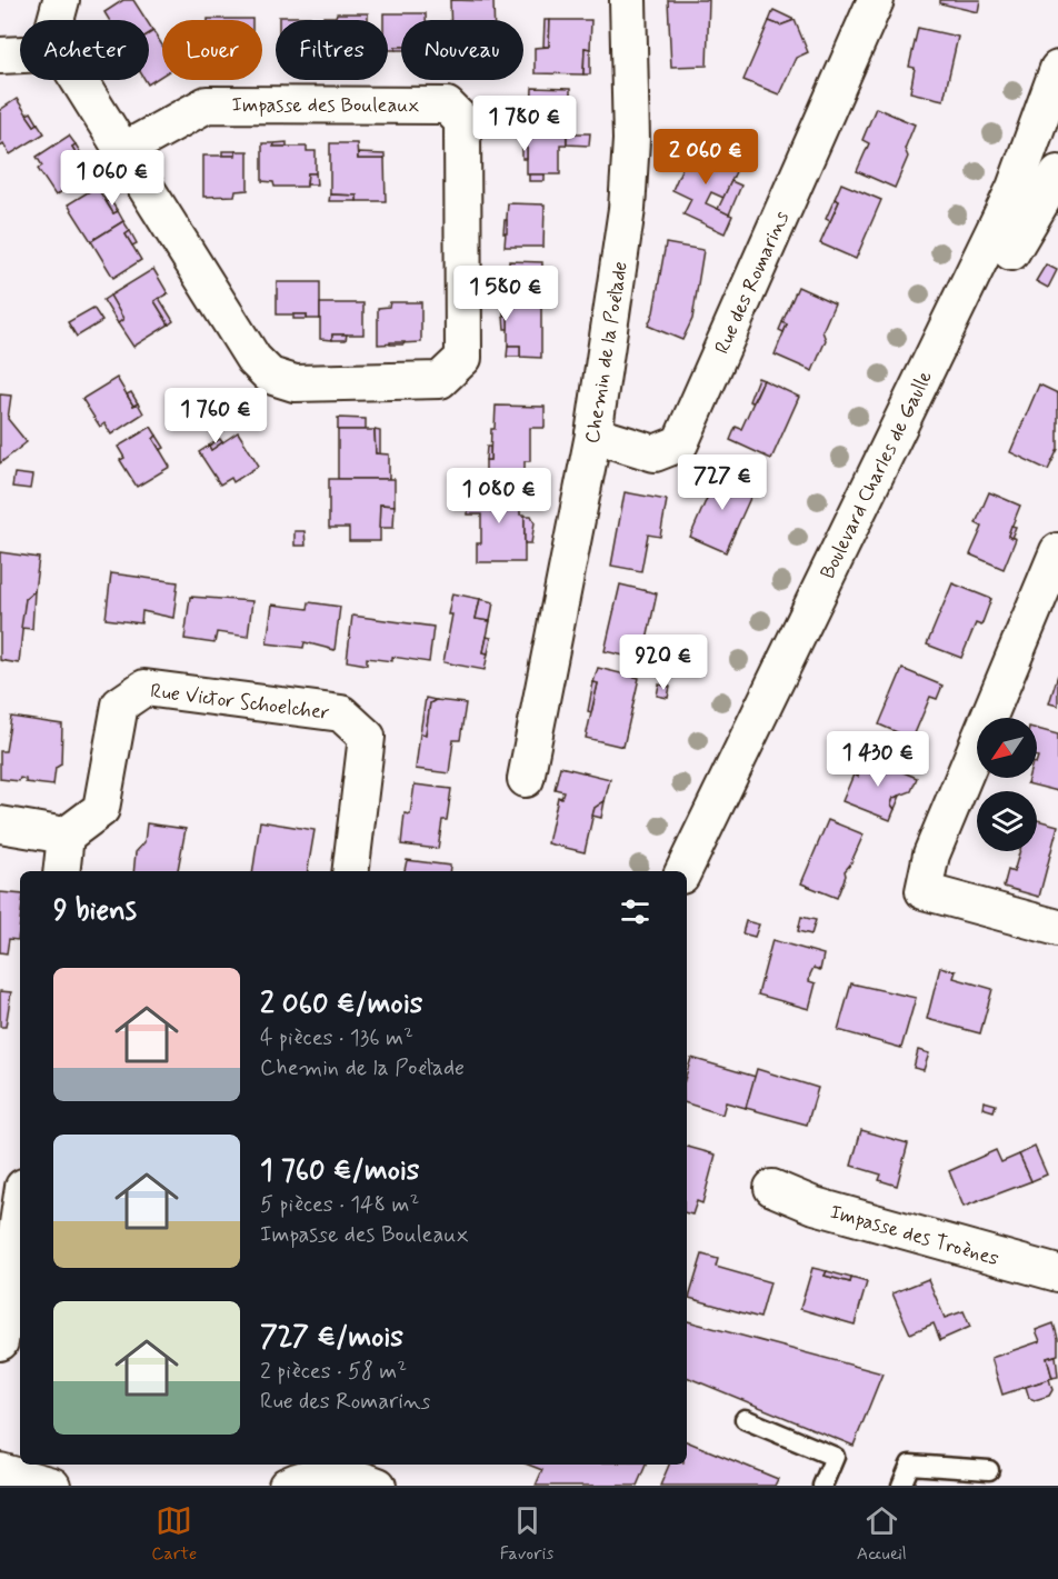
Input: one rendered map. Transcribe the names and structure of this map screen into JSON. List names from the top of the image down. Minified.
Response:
{"streets":{"street":["Impasse des Bouleaux","Rue des Romarins","Chemin de la Poëlade","Boulevard Charles de Gaulle","Rue Victor Schoelcher","Impasse des Troènes"]},"crossings":[["Rue des Romarins","Chemin de la Poëlade"]],"north":"bottom left","page":{"chip":["Acheter","Louer","Filtres","Nouveau"],"price":["1 780 €","2 060 €","1 060 €","1 580 €","1 760 €","727 €","1 080 €","920 €","1 430 €"],"heading":"9 biens","list":[{"name":"2 060 €/mois","note":"4 pièces · 136 m² · Chemin de la Poëlade"},{"name":"1 760 €/mois","note":"5 pièces · 148 m² · Impasse des Bouleaux"},{"name":"727 €/mois","note":"2 pièces · 58 m² · Rue des Romarins"}],"tabs":["Carte","Favoris","Accueil"]}}
